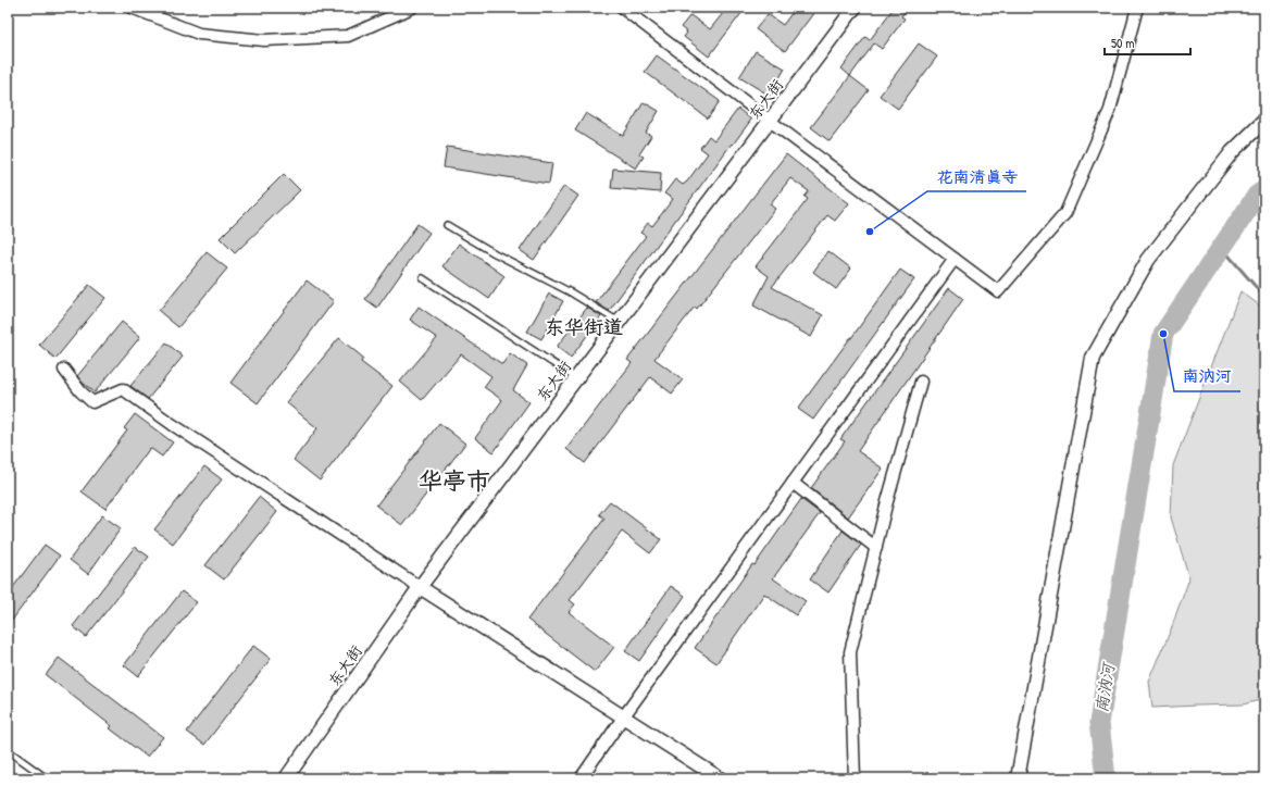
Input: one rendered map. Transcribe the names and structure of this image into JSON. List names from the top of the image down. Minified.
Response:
{"streets":{"street":["东大街"]},"districts":["东华街道","华亭市"],"water":["南汭河"],"places":["花南清真寺","南汭河"],"scale_bar":"50 m"}
